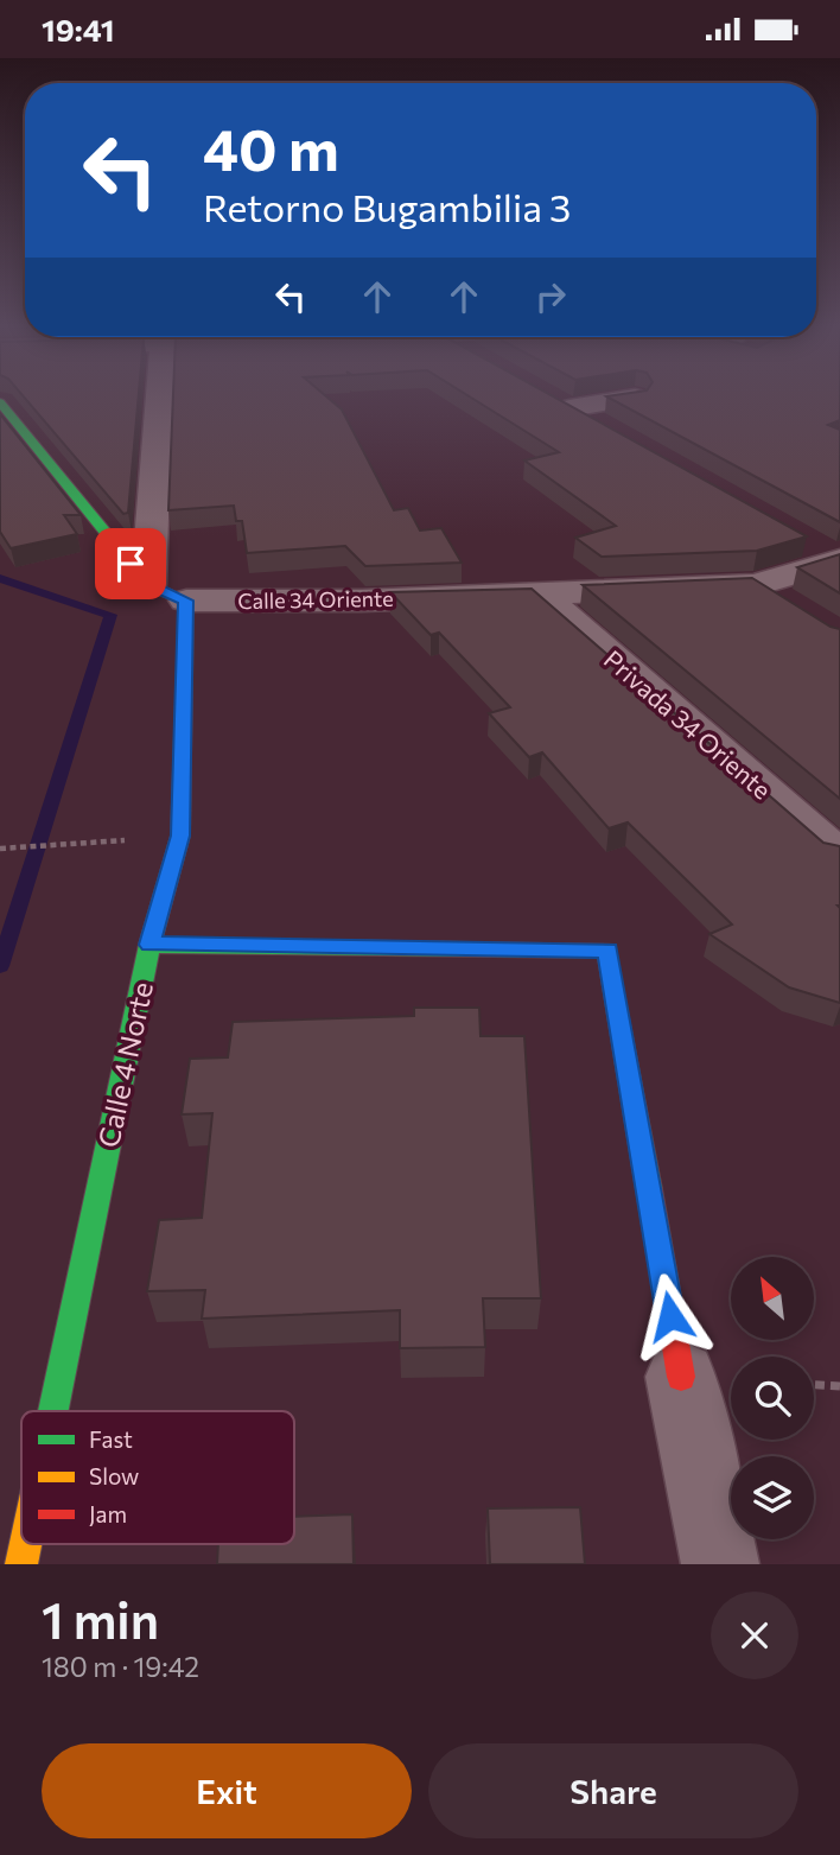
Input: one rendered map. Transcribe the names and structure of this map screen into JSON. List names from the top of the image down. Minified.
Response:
{"streets":{"street":["Calle 34 Oriente","Privada 34 Oriente","Calle 4 Norte"]},"crossings":[["Calle 34 Oriente","Privada 34 Oriente"],["Calle 34 Oriente","Calle 4 Norte"]],"legend":["Fast","Slow","Jam"],"north":"top left","page":{"status":"19:41","turn":["40 m","Retorno Bugambilia 3"],"heading":["1 min","180 m · 19:42"],"buttons":["Exit","Share"]}}
